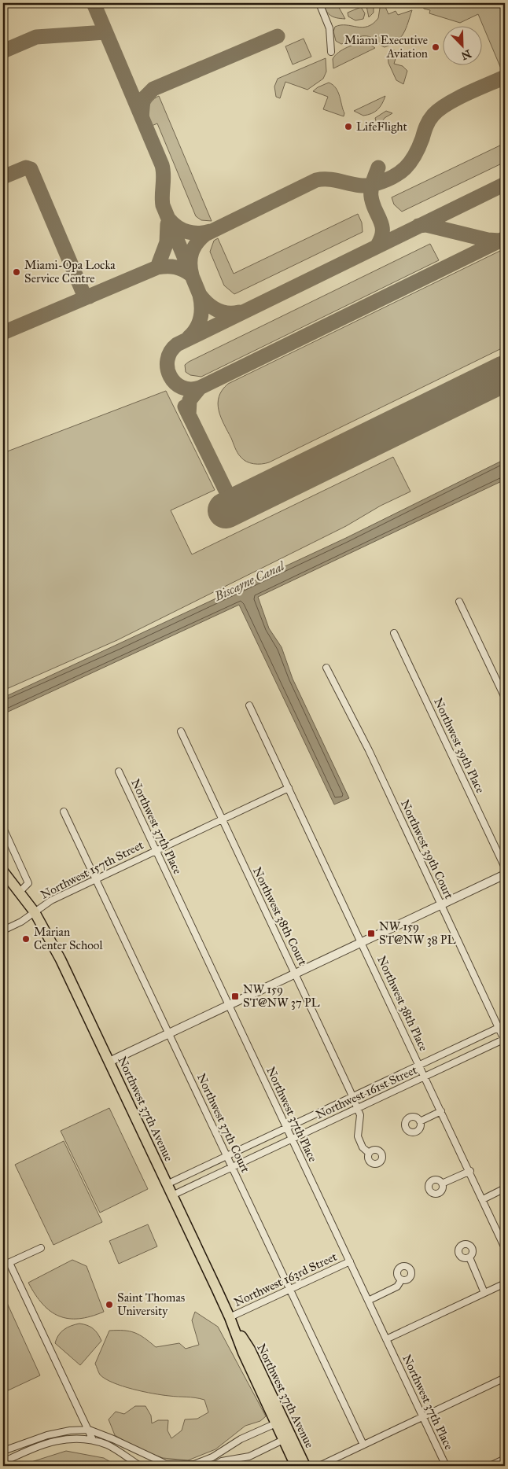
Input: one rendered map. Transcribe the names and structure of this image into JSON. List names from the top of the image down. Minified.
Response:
{"streets":{"main road":["Northwest 37th Avenue"],"street":["Northwest 39th Place","Northwest 37th Place","Northwest 39th Court","Northwest 157th Street","Northwest 38th Court","Northwest 38th Place","Northwest 161st Street","Northwest 37th Court","Northwest 163rd Street"]},"crossings":[["Northwest 37th Place","Northwest 157th Street"],["Northwest 37th Place","Northwest 161st Street"],["Northwest 37th Place","Northwest 163rd Street"],["Northwest 39th Court","Northwest 161st Street"],["Northwest 157th Street","Northwest 38th Court"],["Northwest 157th Street","Northwest 38th Place"],["Northwest 157th Street","Northwest 37th Avenue"],["Northwest 157th Street","Northwest 37th Court"],["Northwest 38th Court","Northwest 161st Street"],["Northwest 38th Place","Northwest 161st Street"],["Northwest 161st Street","Northwest 37th Avenue"],["Northwest 161st Street","Northwest 37th Court"],["Northwest 37th Avenue","Northwest 163rd Street"],["Northwest 37th Court","Northwest 163rd Street"]],"water":["Biscayne Canal"],"places":{"other":["Miami Executive Aviation","LifeFlight","Miami-Opa Locka Service Centre","Marian Center School","Saint Thomas University"],"transit":["NW 159 ST@NW 38 PL","NW 159 ST@NW 37 PL"]},"north":"bottom right"}
